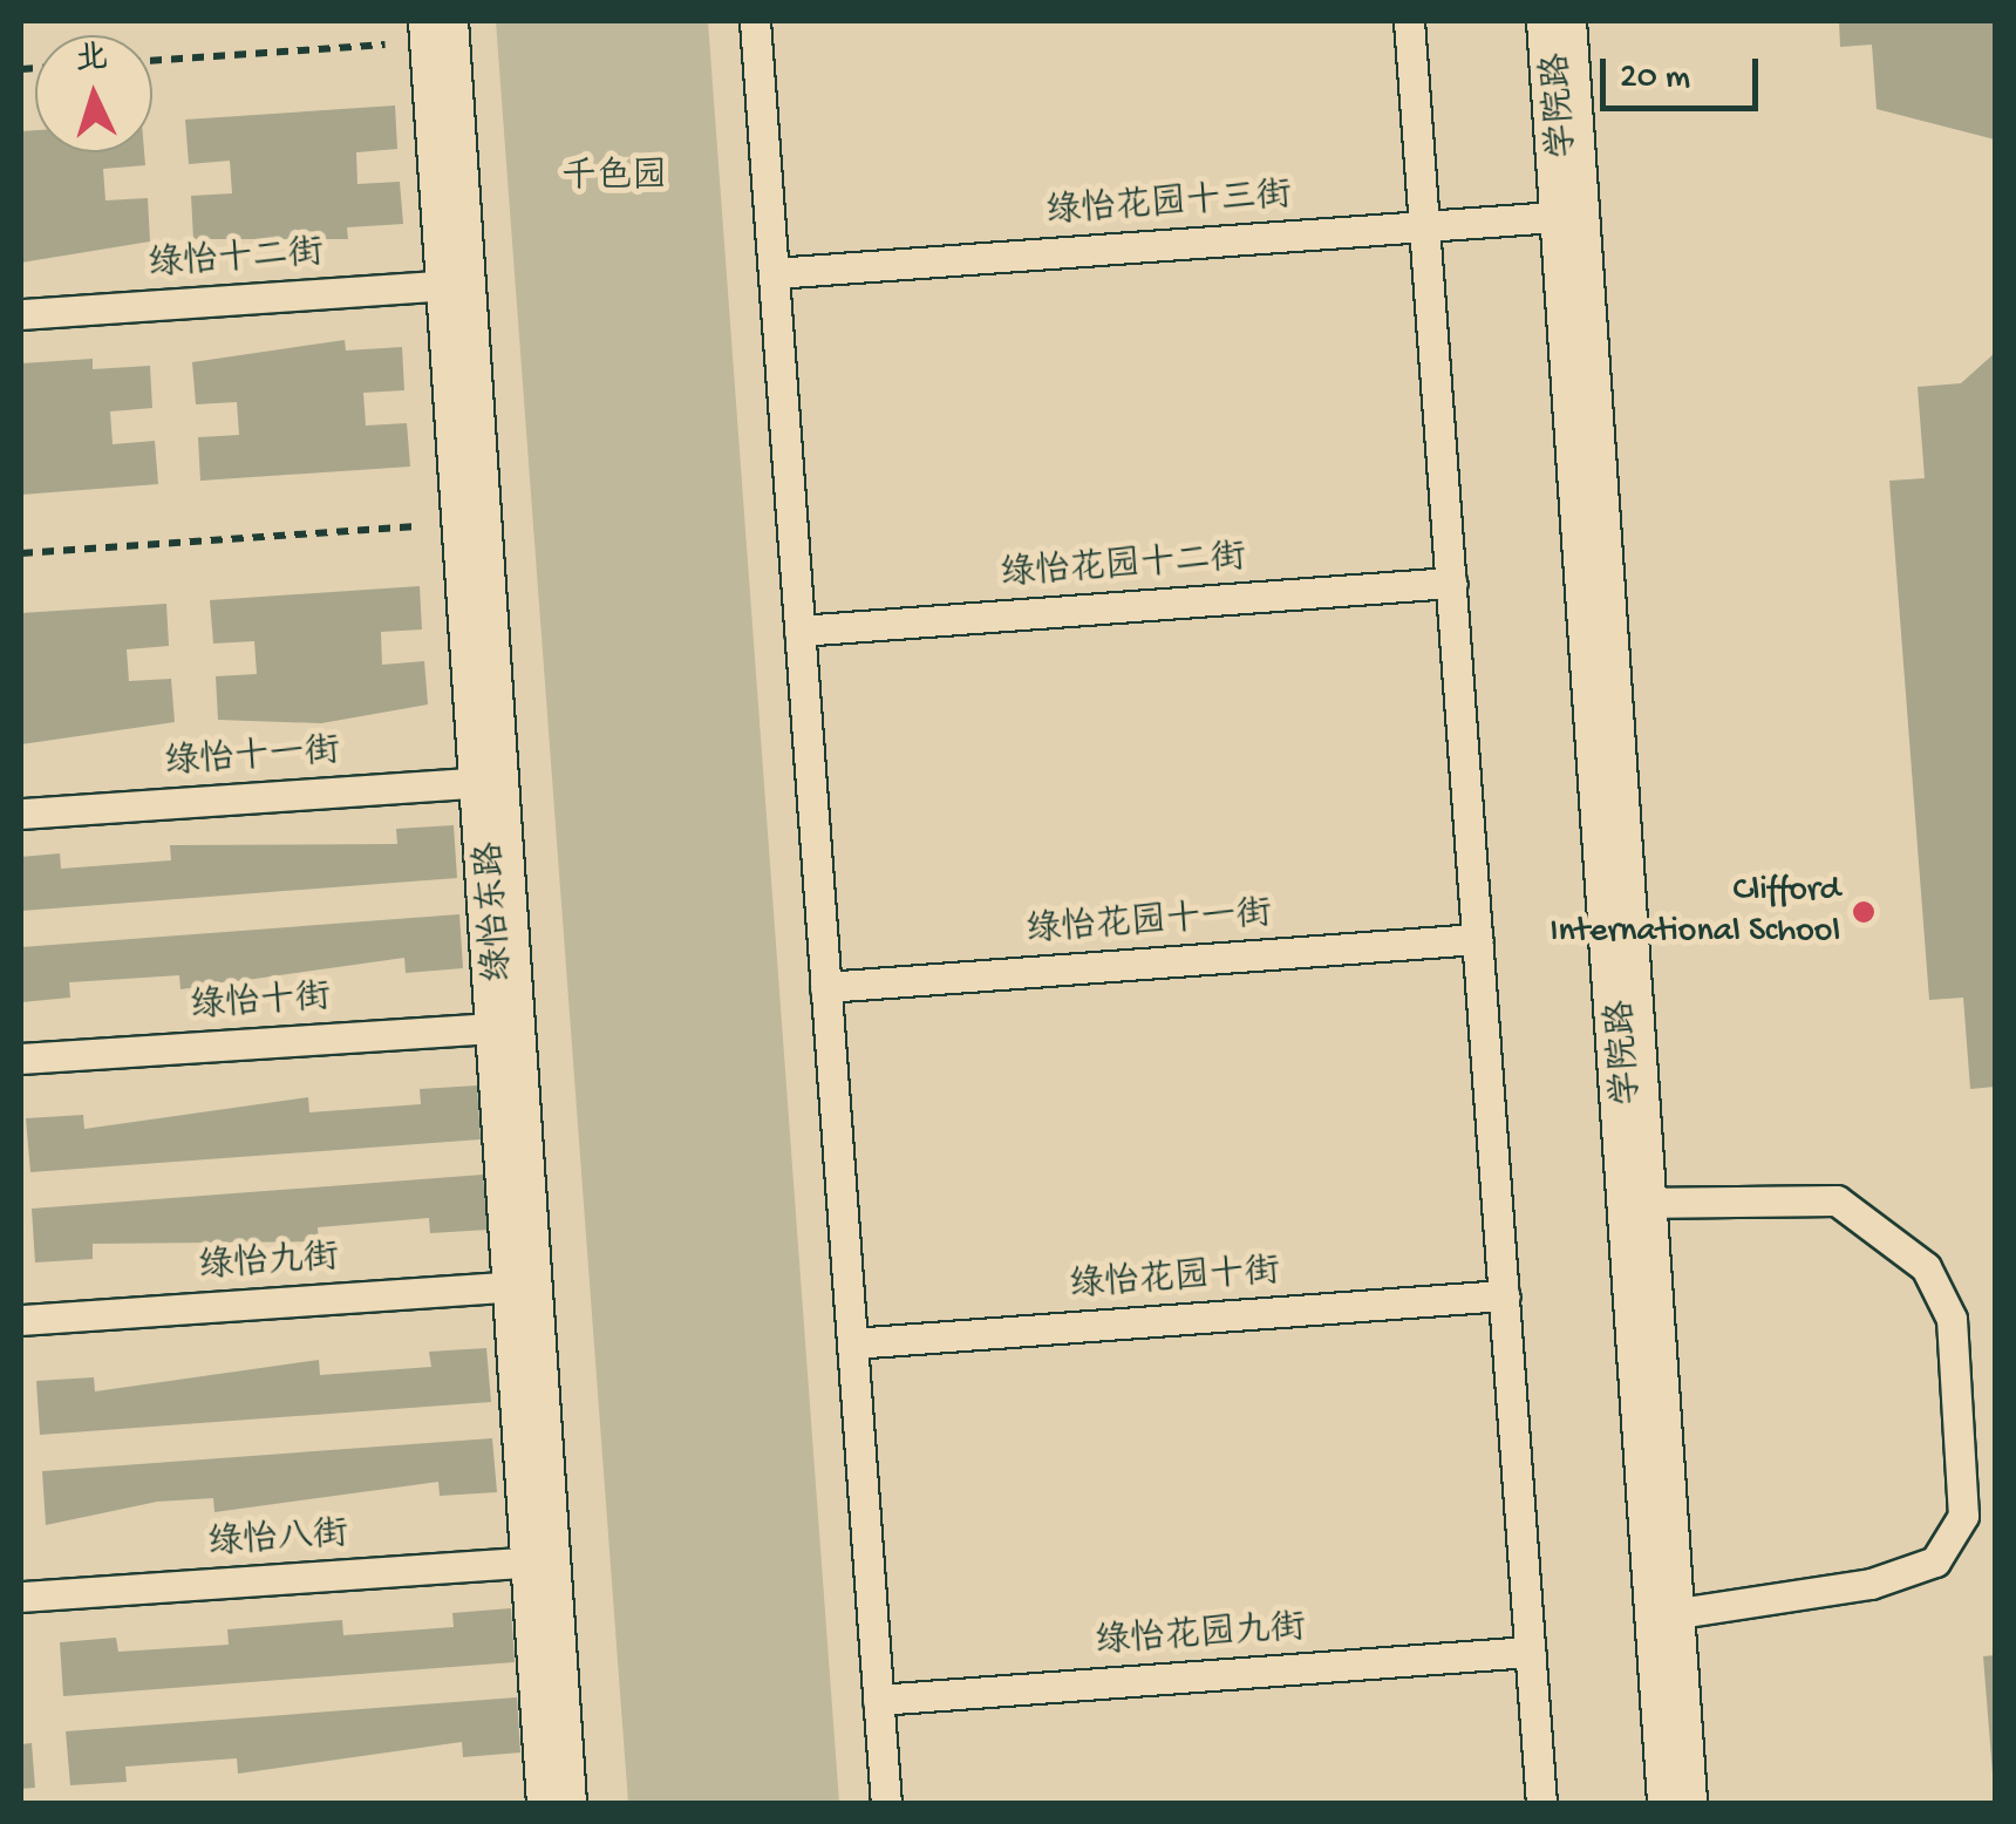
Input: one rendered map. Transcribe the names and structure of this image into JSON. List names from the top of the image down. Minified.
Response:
{"streets":{"street":["学院路","绿怡东路"],"lane":["绿怡花园十三街","绿怡十二街","绿怡花园十二街","绿怡十一街","绿怡花园十一街","绿怡十街","绿怡九街","绿怡花园十街","绿怡八街","绿怡花园九街"]},"crossings":[["学院路","绿怡花园十三街"],["绿怡十二街","绿怡东路"],["绿怡十一街","绿怡东路"],["绿怡东路","绿怡十街"],["绿怡东路","绿怡九街"],["绿怡东路","绿怡八街"]],"parks":["千色园"],"places":["Clifford International School"],"scale_bar":"20 m","north":"top"}
